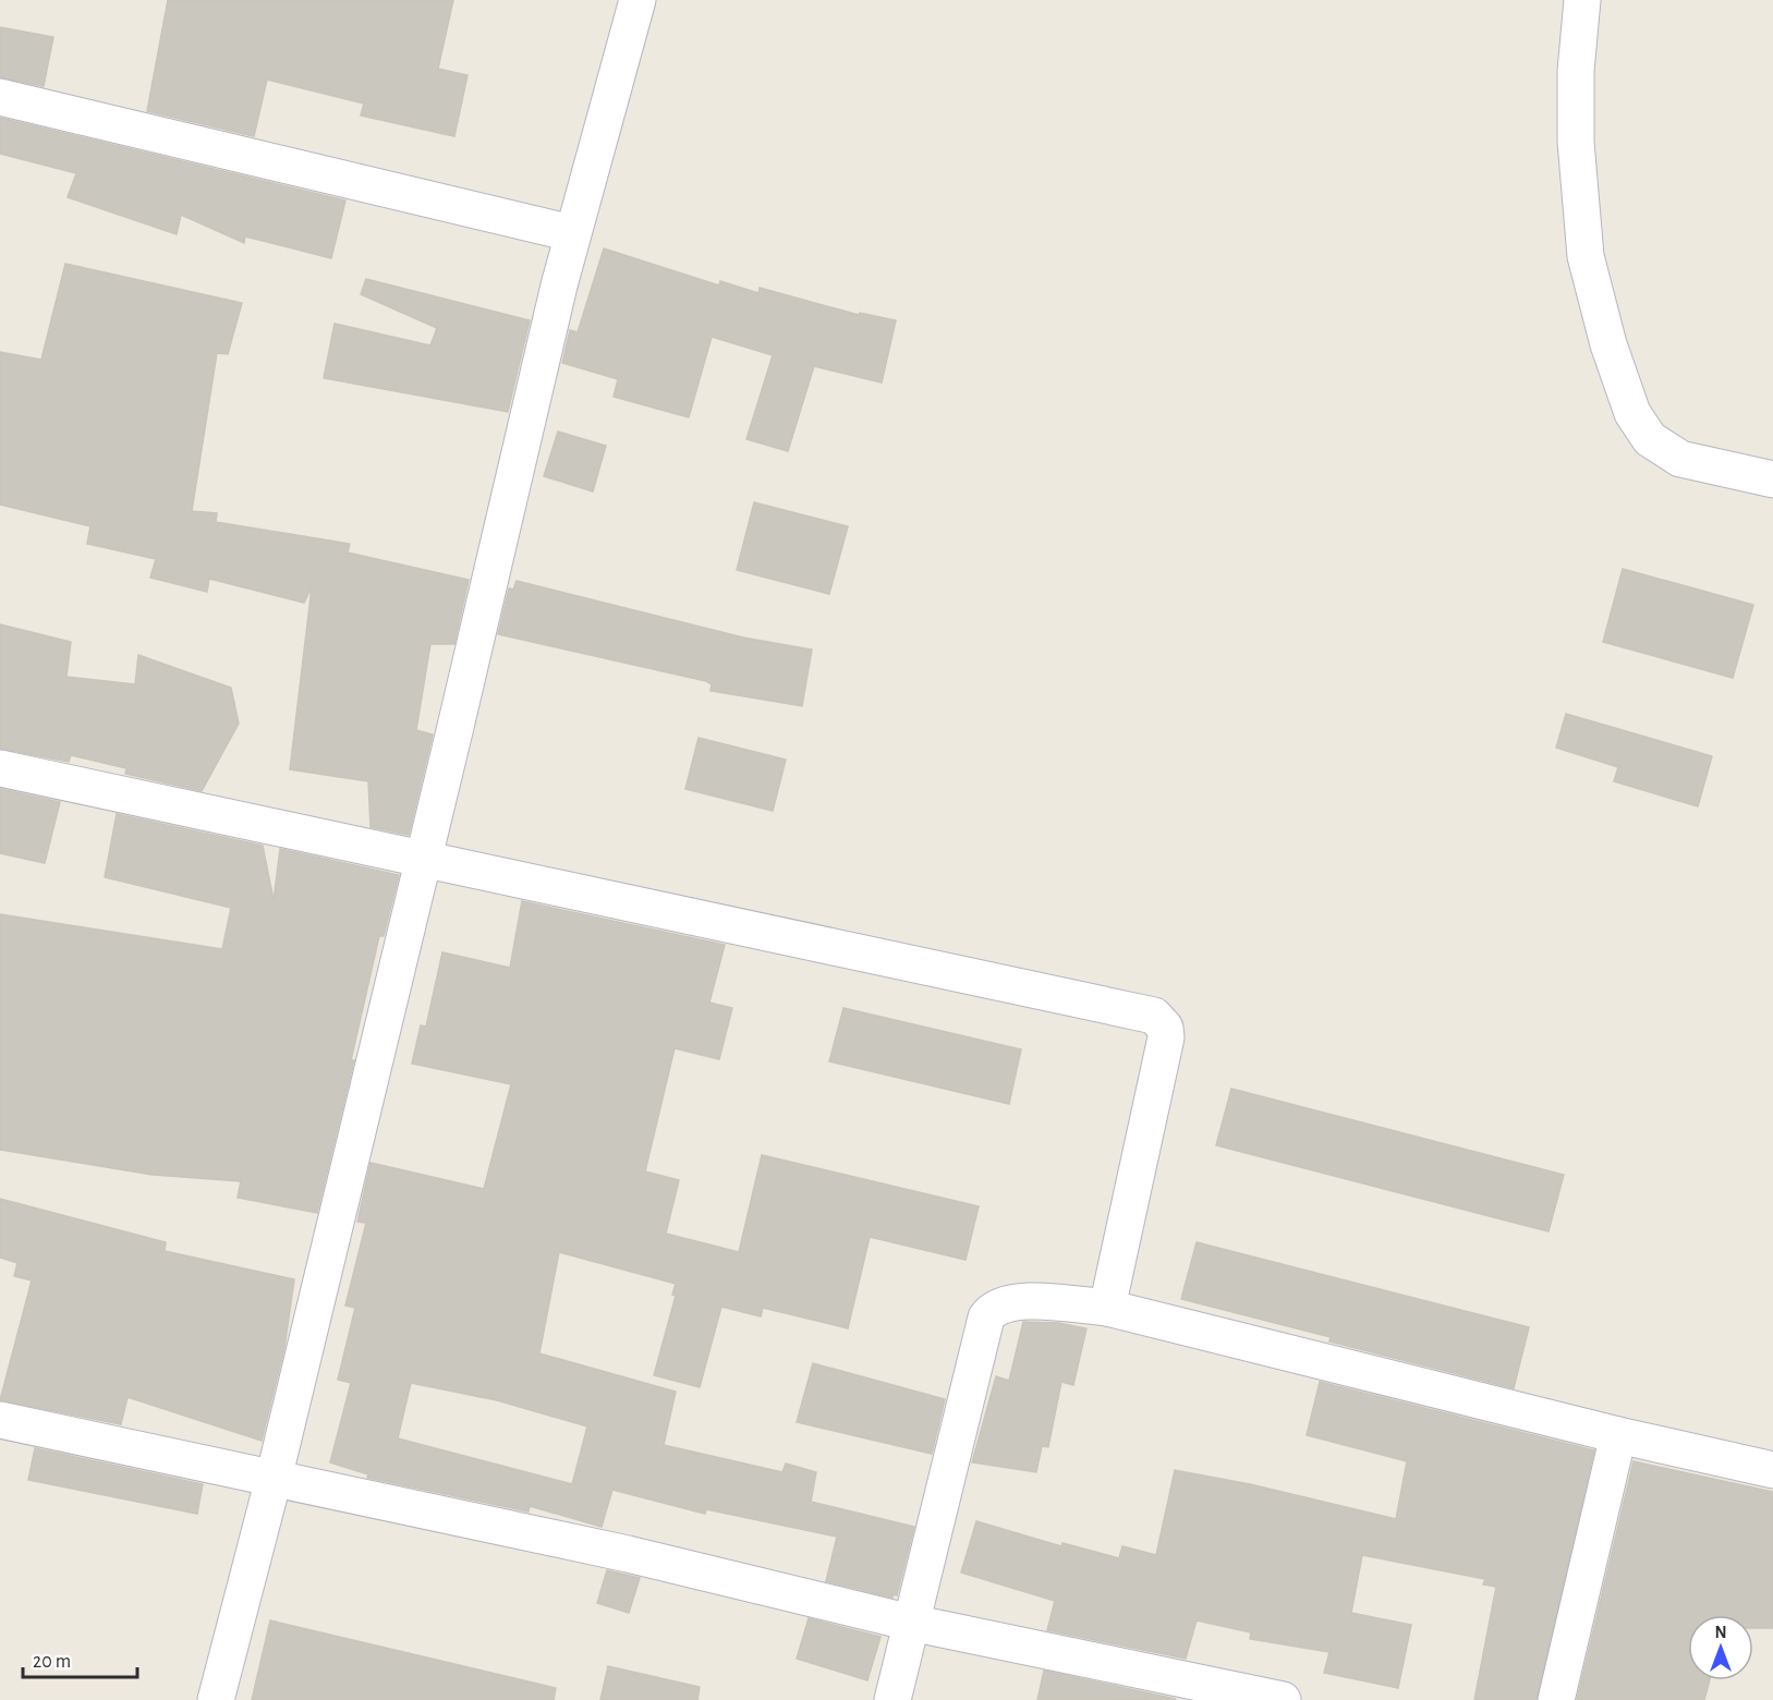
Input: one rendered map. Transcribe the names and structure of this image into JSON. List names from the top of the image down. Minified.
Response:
{"scale_bar":"20 m","north":"top"}
